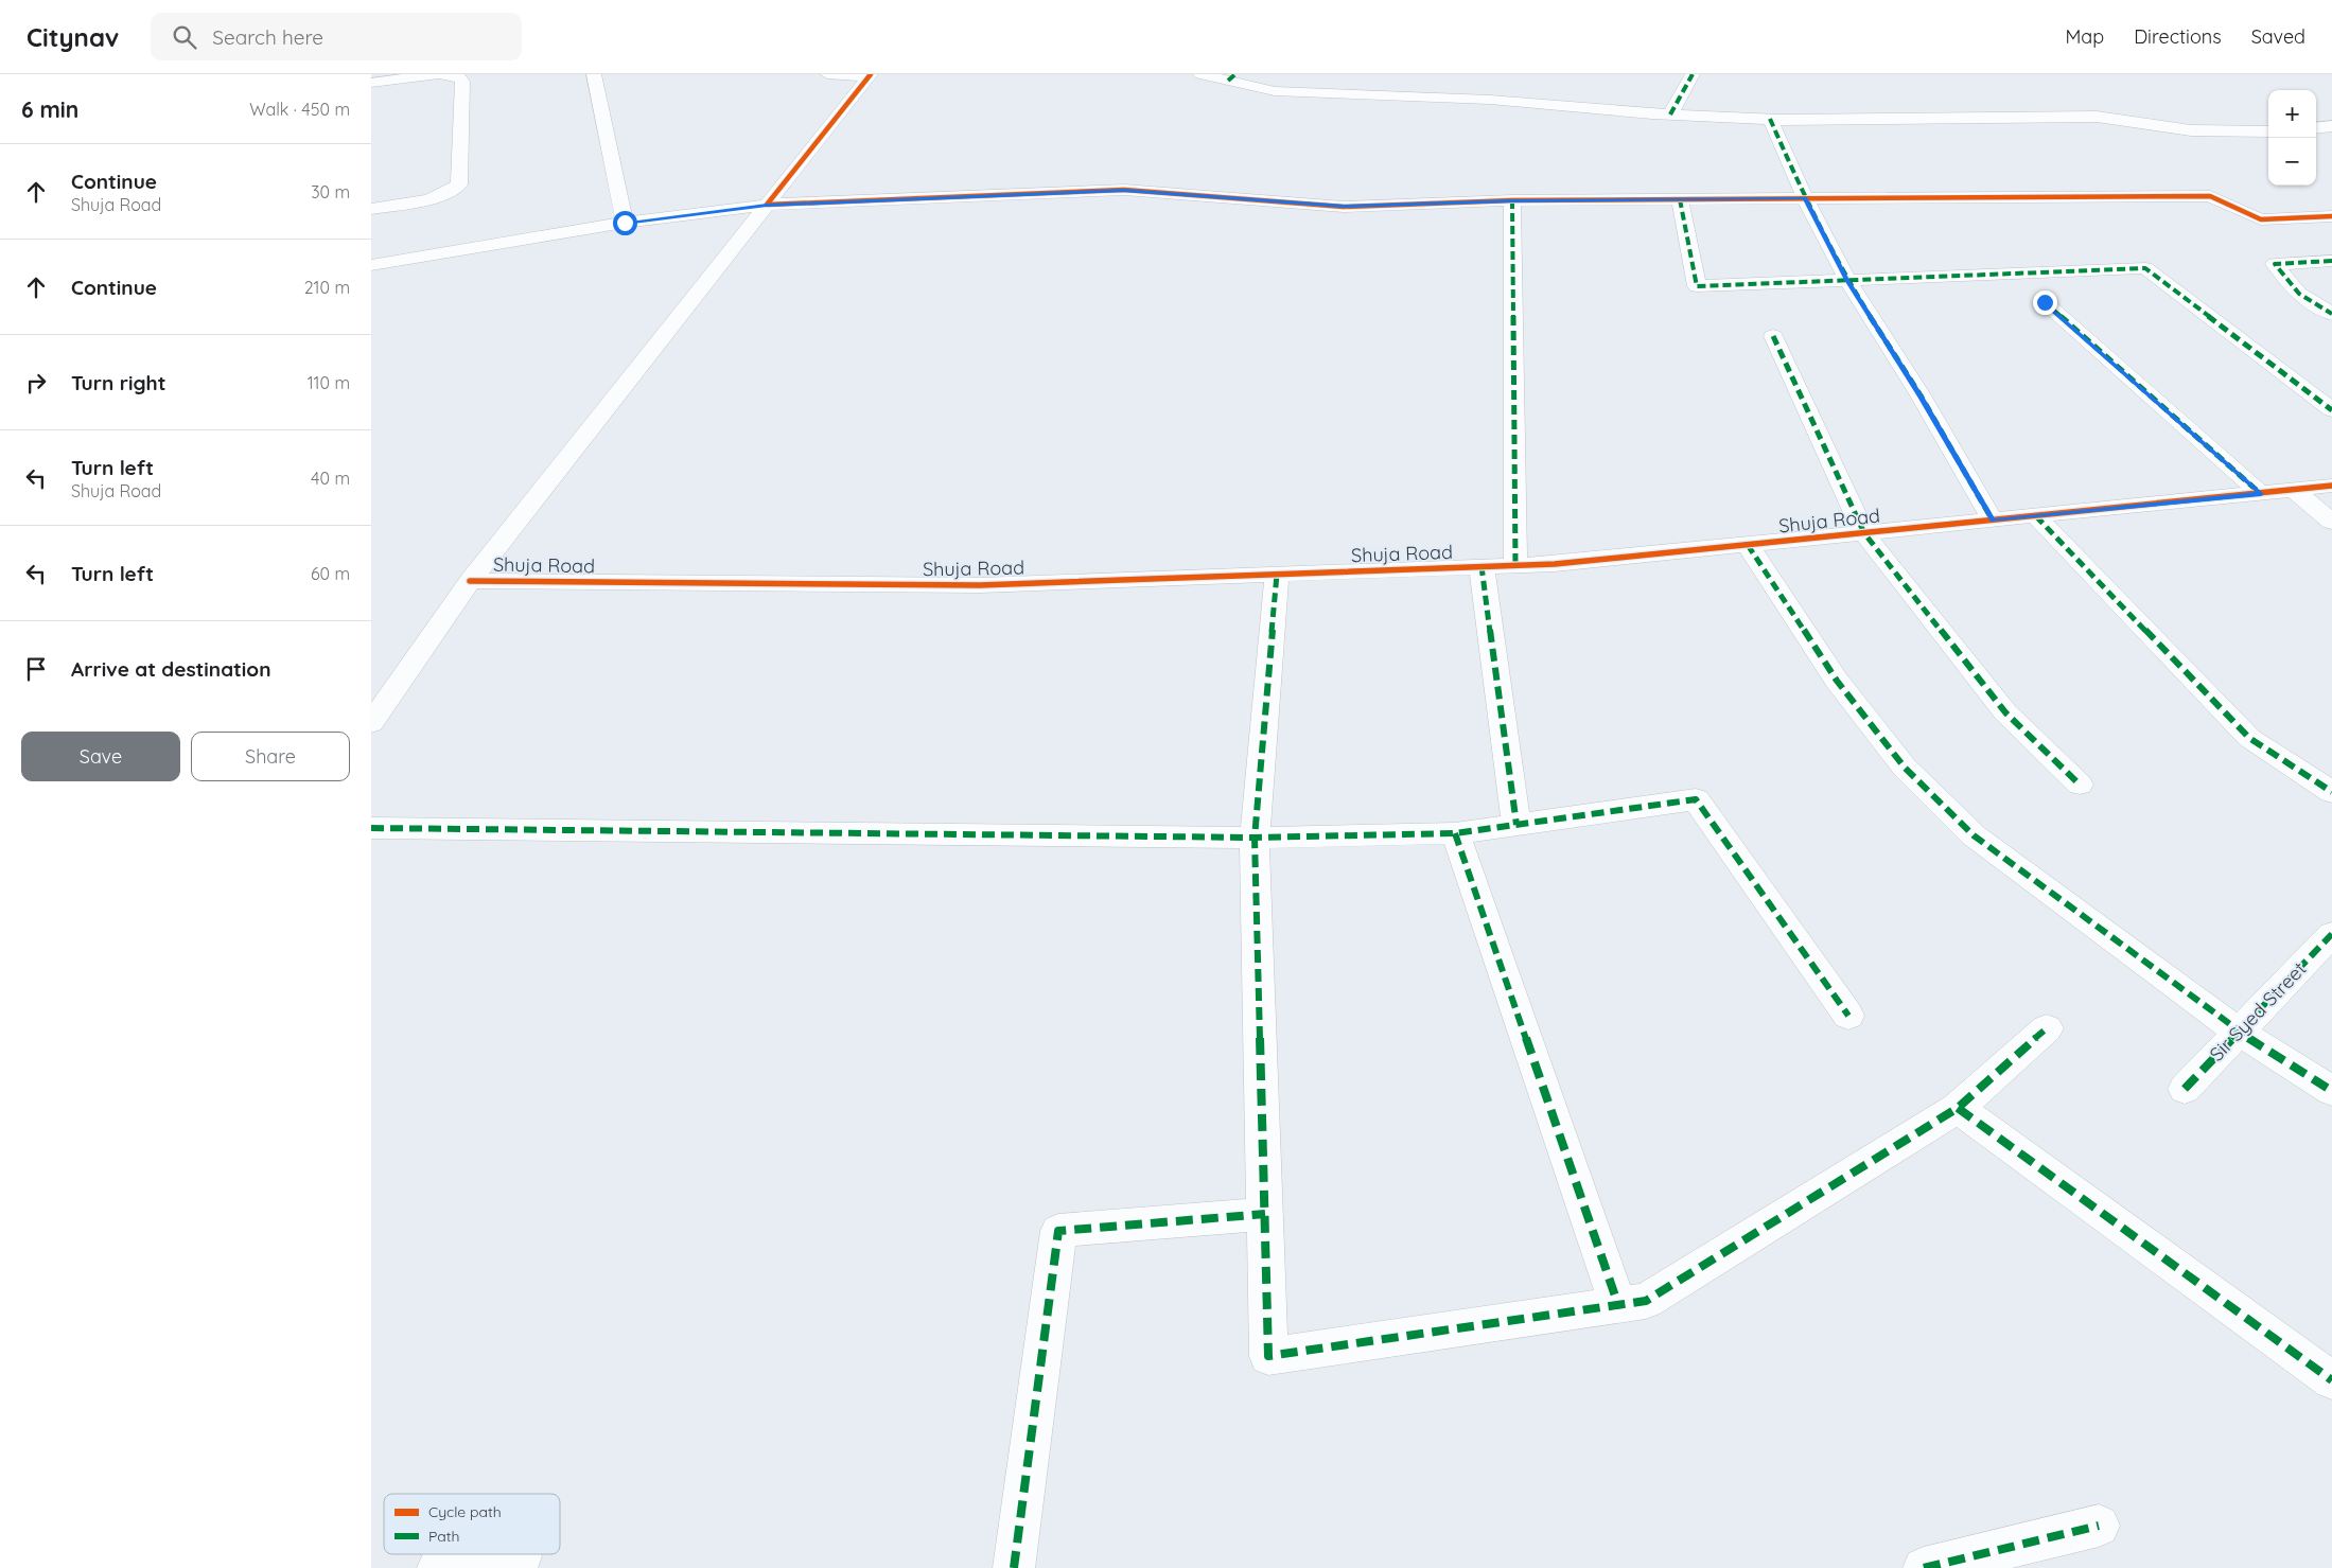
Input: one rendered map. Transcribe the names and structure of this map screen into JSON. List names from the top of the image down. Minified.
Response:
{"streets":{"street":["Shuja Road","Sir Syed Street"]},"legend":["Cycle path","Path"],"page":{"header":"Citynav","search":"Search here","nav":["Map","Directions","Saved"],"heading":["6 min","Walk · 450 m"],"map_buttons":["+","−"],"list":[["Continue","Shuja Road","30 m"],["Continue","210 m"],["Turn right","110 m"],["Turn left","Shuja Road","40 m"],["Turn left","60 m"],"Arrive at destination"],"buttons":["Save","Share"]}}
